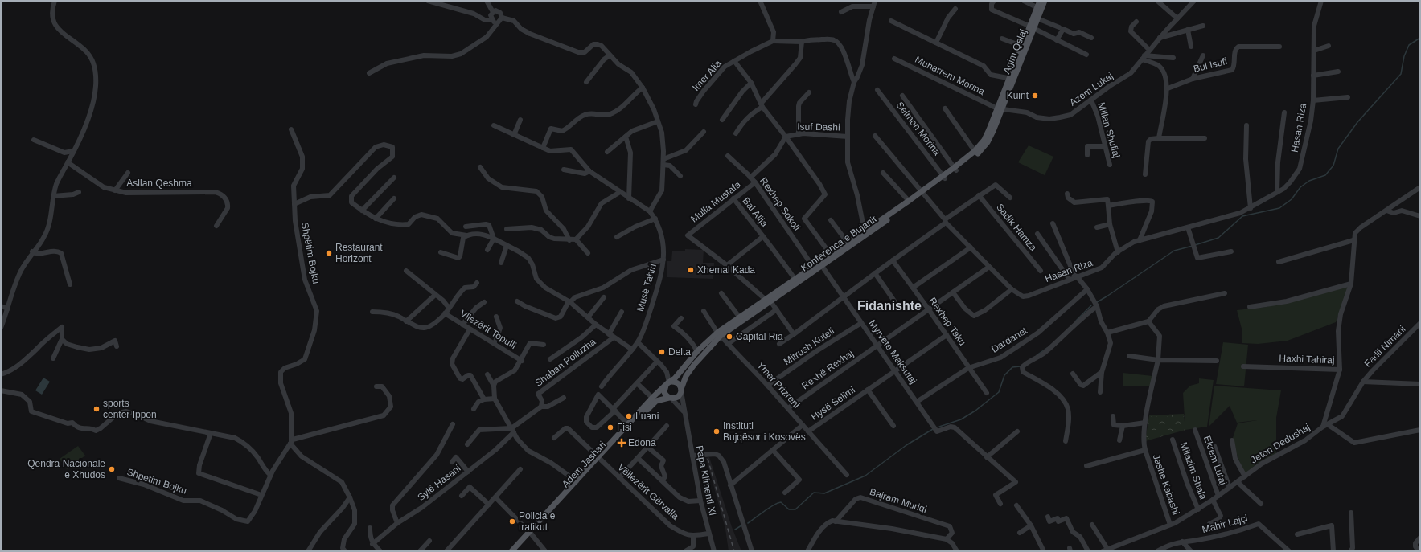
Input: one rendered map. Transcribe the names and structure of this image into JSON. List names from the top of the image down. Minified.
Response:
{"streets":{"main road":["Agim Qelaj","Konferenca e Bujanit","Adem Jashari"],"street":["Bul Isufi","Imer Alia","Muharrem Morina","Azem Lukaj","Isuf Dashi","Hasan Riza","Selmon Morina","Millan Shuflaj","Asllan Qeshma","Mulla Mustafa","Rexhep Sokoli","Bal Alija","Sadik Hamza","Shpëtim Bojku","Musë Tahiri","Rexhep Taku","Vllezërit Topulli","Dardanet","Mitrush Kuteli","Fadil Nimani","Myrvete Maksutaj","Haxhi Tahiraj","Shaban Polluzha","Rexhë Rexhaj","Ymer Prizreni","Hysë Selimi","Jeton Dedushaj","Ekrem Lutaj","Milazim Shala","Papa Klimenti XI","Shpetim Bojku","Sylë Hasani","Jashe Kabashi","Vëllezërit Gërvalla","Bajram Muriqi","Mahir Lajçi"]},"crossings":[["Agim Qelaj","Muharrem Morina"],["Agim Qelaj","Azem Lukaj"],["Agim Qelaj","Konferenca e Bujanit"],["Muharrem Morina","Azem Lukaj"],["Muharrem Morina","Konferenca e Bujanit"],["Azem Lukaj","Millan Shuflaj"],["Azem Lukaj","Konferenca e Bujanit"],["Isuf Dashi","Rexhep Sokoli"],["Hasan Riza","Konferenca e Bujanit"],["Hasan Riza","Rexhë Rexhaj"],["Selmon Morina","Konferenca e Bujanit"],["Mulla Mustafa","Rexhep Sokoli"],["Mulla Mustafa","Bal Alija"],["Rexhep Sokoli","Konferenca e Bujanit"],["Bal Alija","Konferenca e Bujanit"],["Konferenca e Bujanit","Myrvete Maksutaj"],["Konferenca e Bujanit","Ymer Prizreni"],["Konferenca e Bujanit","Adem Jashari"],["Konferenca e Bujanit","Papa Klimenti XI"],["Shpëtim Bojku","Shpetim Bojku"],["Rexhep Taku","Dardanet"],["Rexhep Taku","Rexhë Rexhaj"],["Rexhep Taku","Hysë Selimi"],["Dardanet","Myrvete Maksutaj"],["Mitrush Kuteli","Myrvete Maksutaj"],["Mitrush Kuteli","Ymer Prizreni"],["Fadil Nimani","Jeton Dedushaj"],["Myrvete Maksutaj","Rexhë Rexhaj"],["Myrvete Maksutaj","Hysë Selimi"],["Haxhi Tahiraj","Jeton Dedushaj"],["Rexhë Rexhaj","Ymer Prizreni"],["Ymer Prizreni","Hysë Selimi"],["Jeton Dedushaj","Ekrem Lutaj"],["Jeton Dedushaj","Milazim Shala"],["Jeton Dedushaj","Jashe Kabashi"],["Adem Jashari","Papa Klimenti XI"],["Adem Jashari","Vëllezërit Gërvalla"],["Papa Klimenti XI","Vëllezërit Gërvalla"]],"districts":["Fidanishte"],"places":{"other":["Kuint","Restaurant Horizont","Xhemal Kada","Capital Ria","Delta","sports center Ippon","Luani","Fisi","Instituti Bujqësor i Kosovës","Qendra Nacionale e Xhudos","Policia e trafikut"],"health":["Edona"]}}
